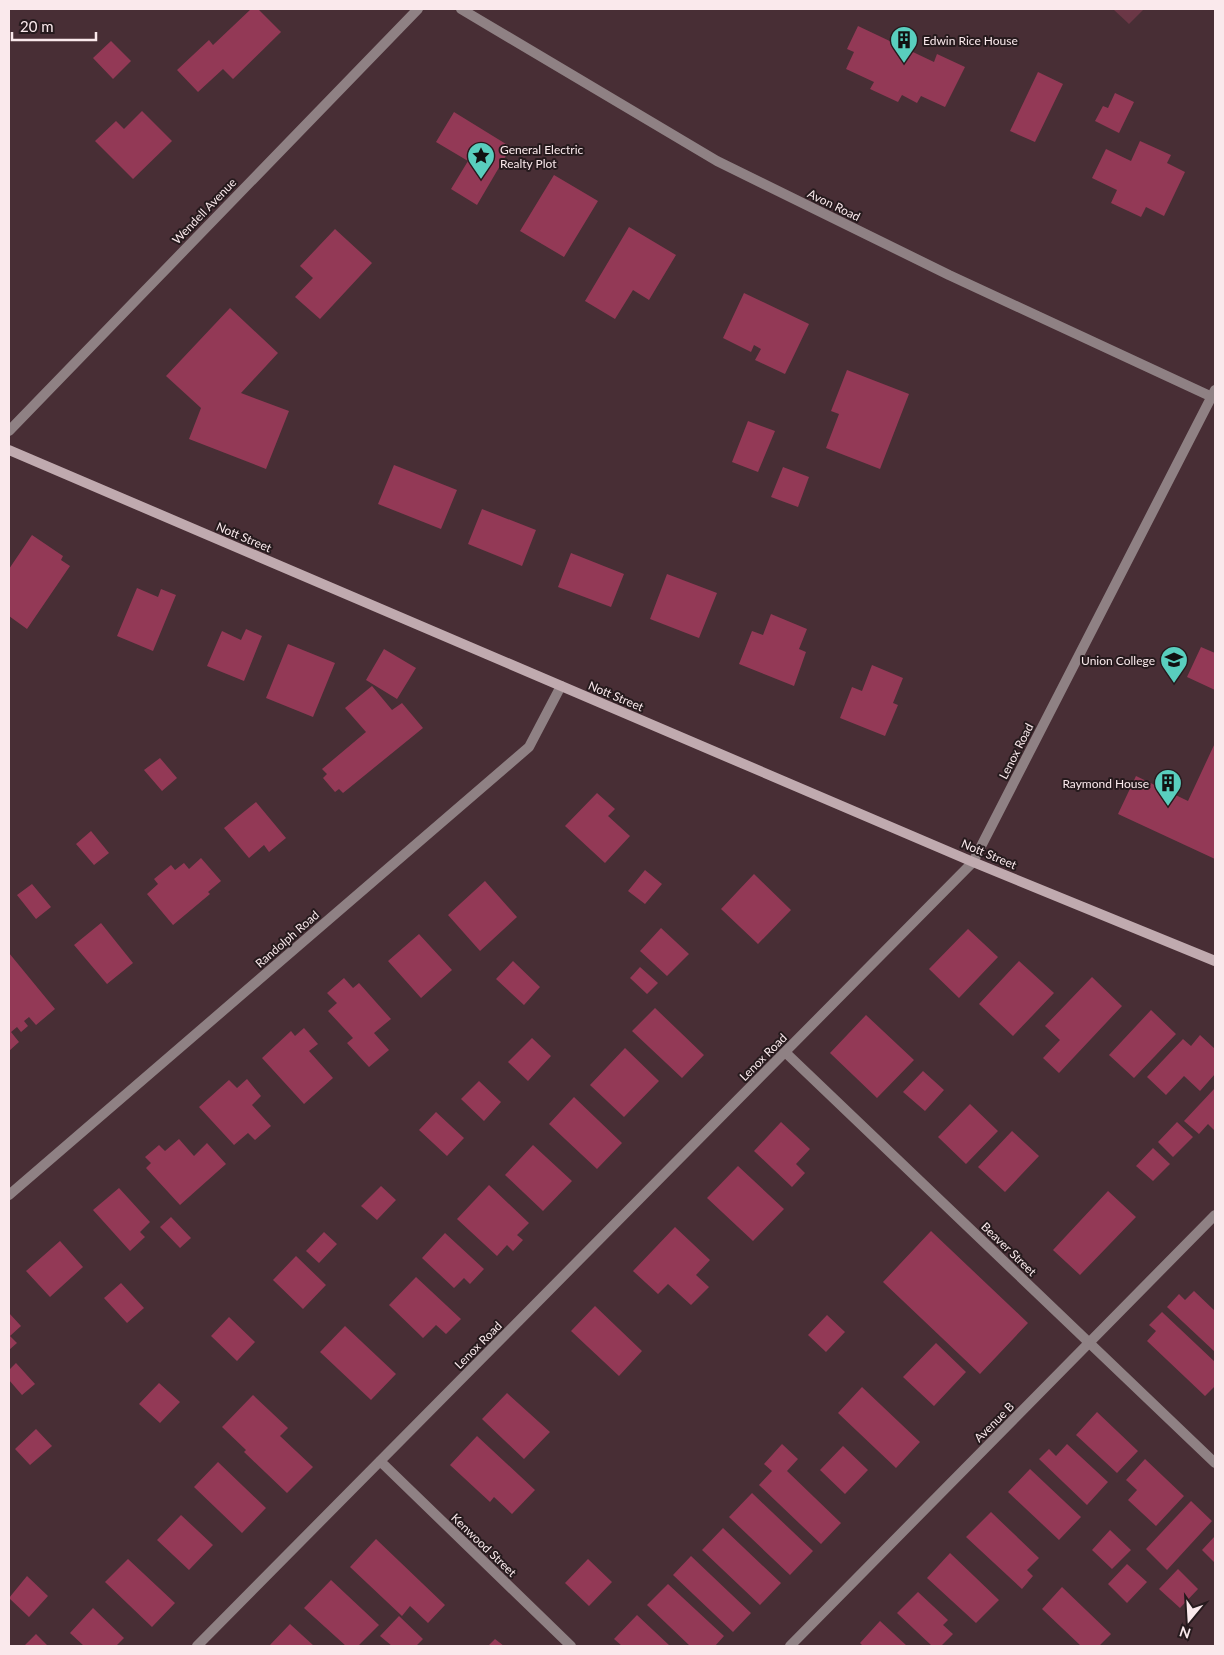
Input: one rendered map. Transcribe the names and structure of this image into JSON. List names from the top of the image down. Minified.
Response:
{"streets":{"main road":["Nott Street"],"street":["Avon Road","Wendell Avenue","Lenox Road","Randolph Road","Beaver Street","Avenue B","Kenwood Street"]},"crossings":[["Avon Road","Lenox Road"],["Nott Street","Lenox Road"],["Nott Street","Randolph Road"],["Lenox Road","Beaver Street"],["Lenox Road","Kenwood Street"],["Beaver Street","Avenue B"]],"places":{"building":["Edwin Rice House","Raymond House"],"place":["General Electric Realty Plot"],"school or university":["Union College"]},"scale_bar":"20 m","north":"bottom"}
